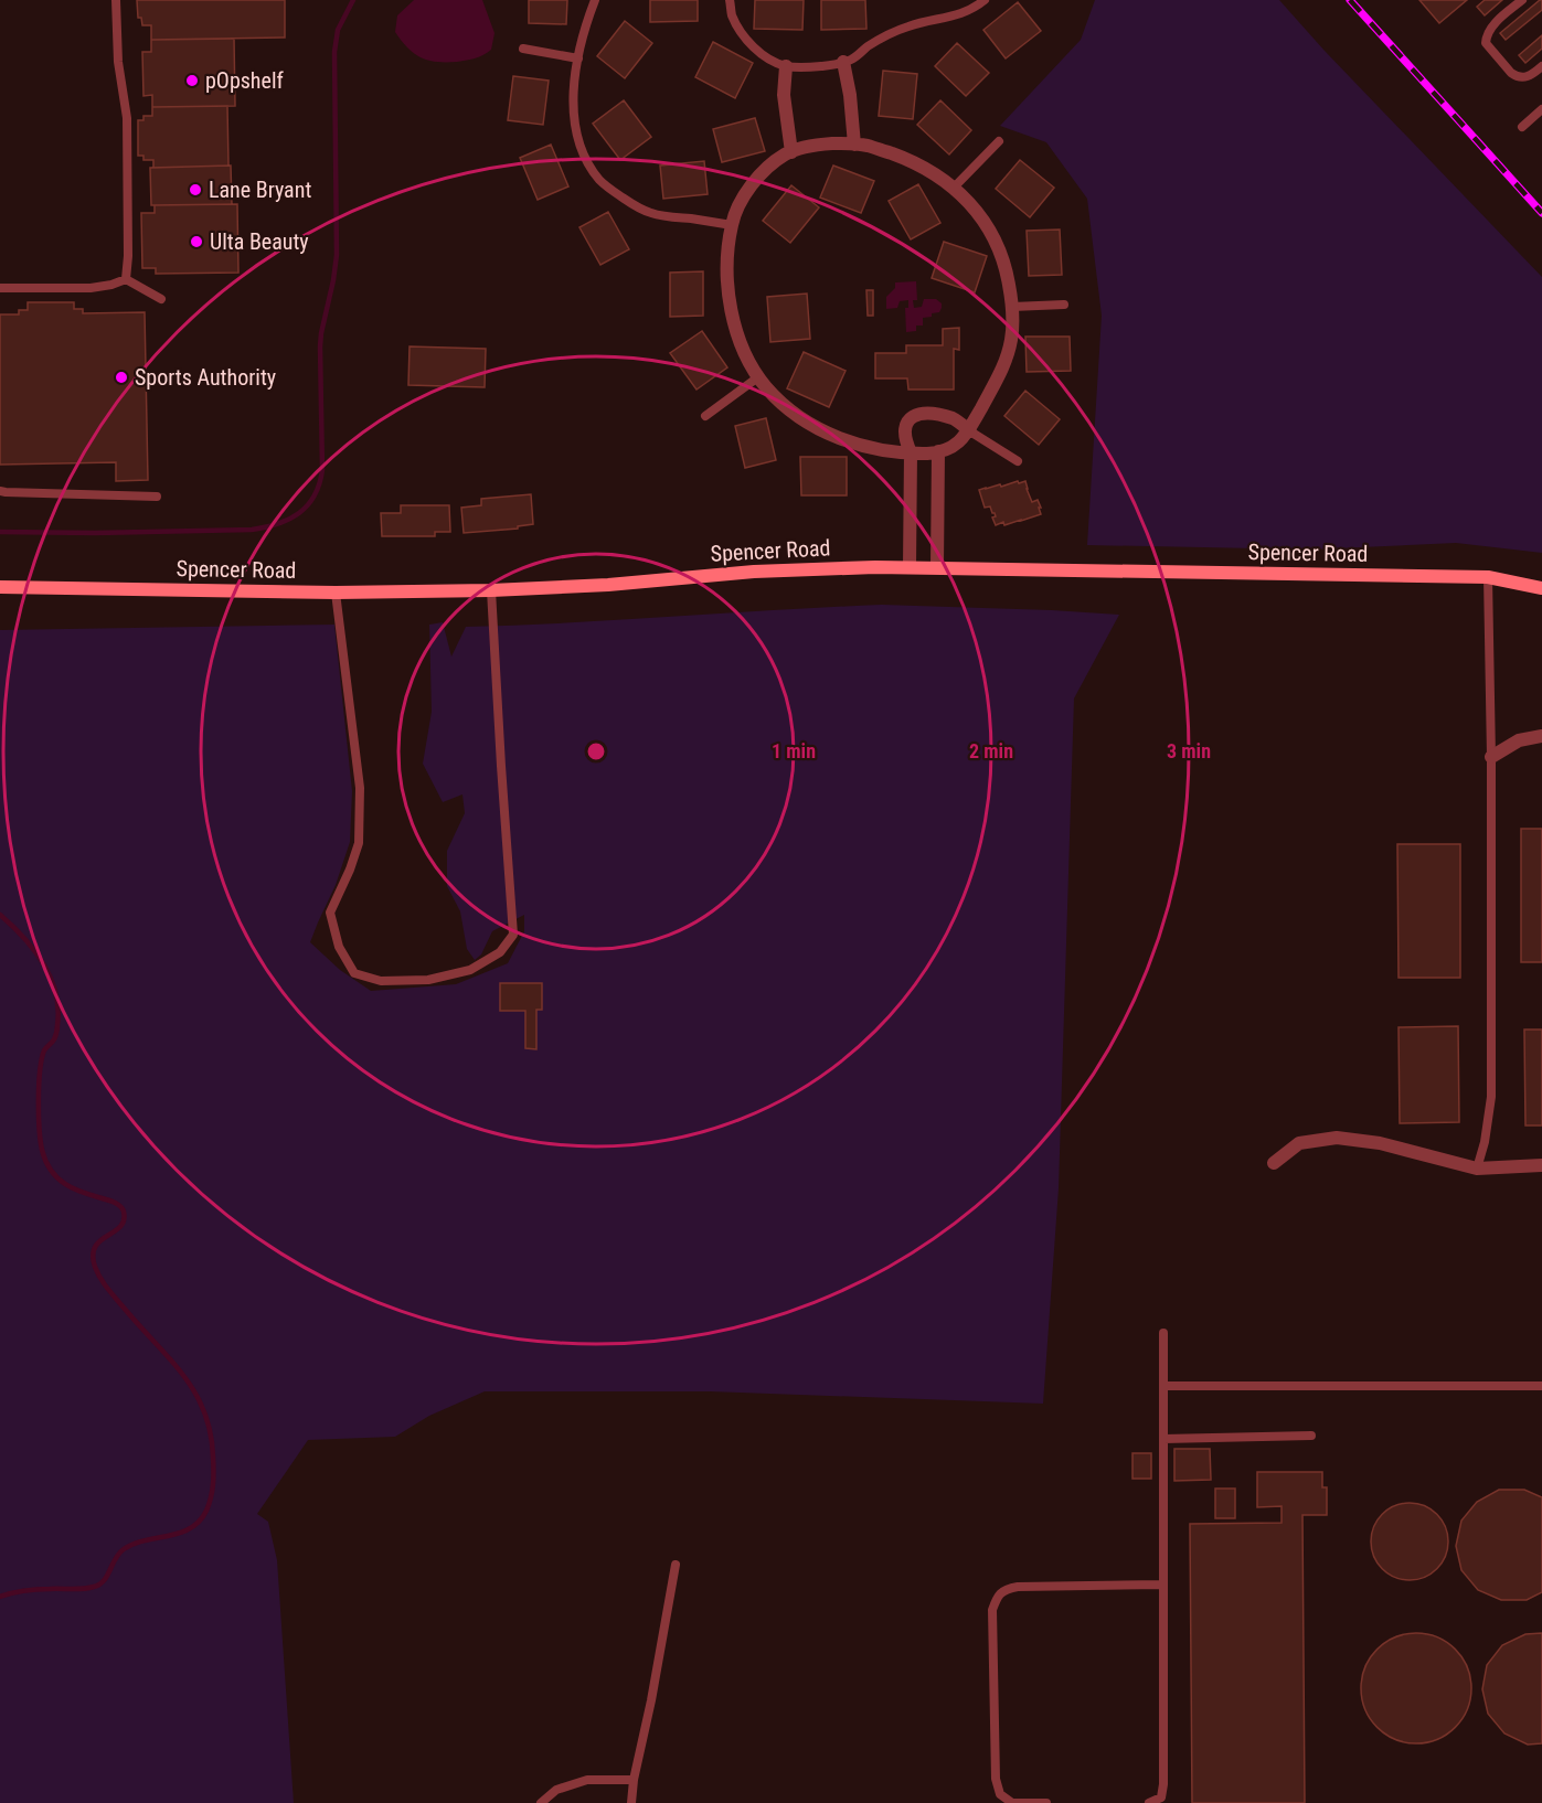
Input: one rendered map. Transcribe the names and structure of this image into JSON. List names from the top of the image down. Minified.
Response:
{"streets":{"street":["Spencer Road"]},"places":["pOpshelf","Lane Bryant","Ulta Beauty","Sports Authority"],"rings":["1 min","2 min","3 min"]}
